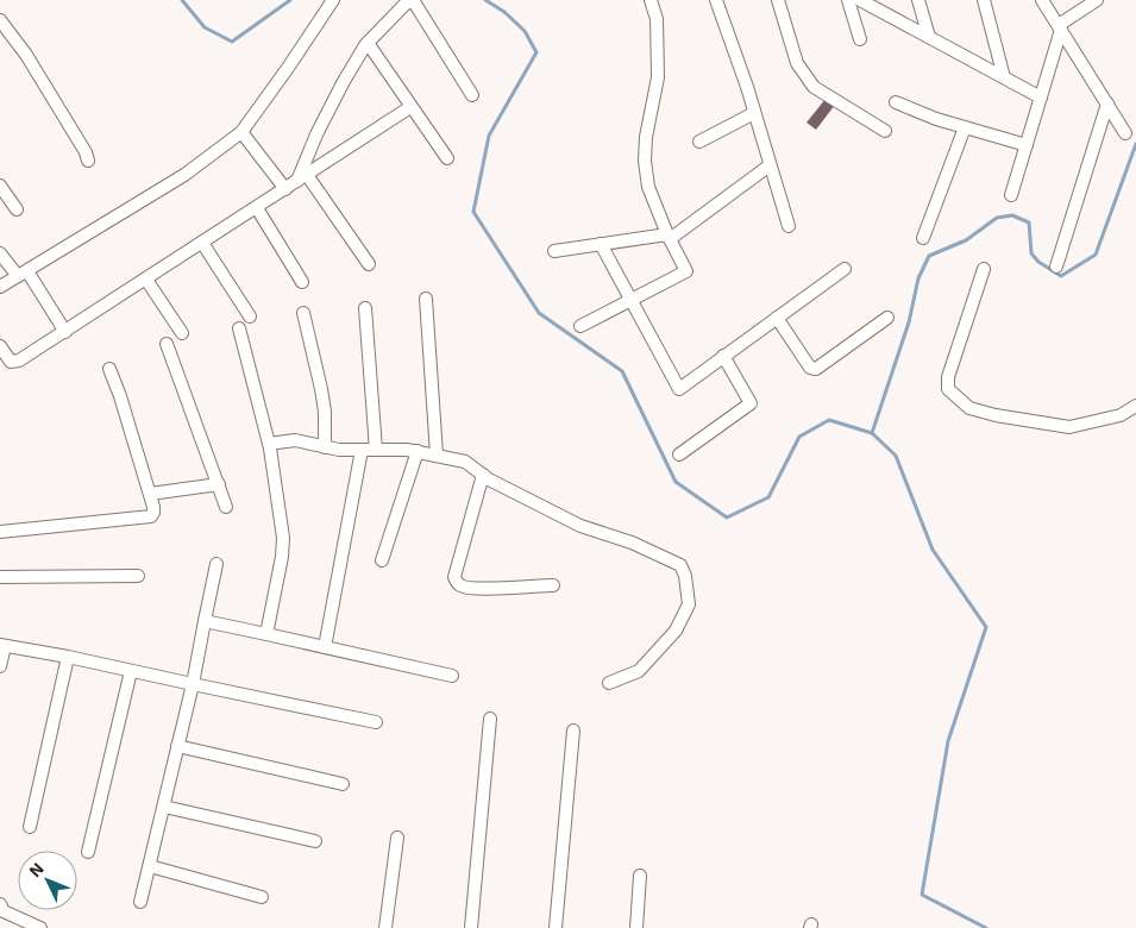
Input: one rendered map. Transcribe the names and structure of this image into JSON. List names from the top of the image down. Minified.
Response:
{"north":"top left"}
